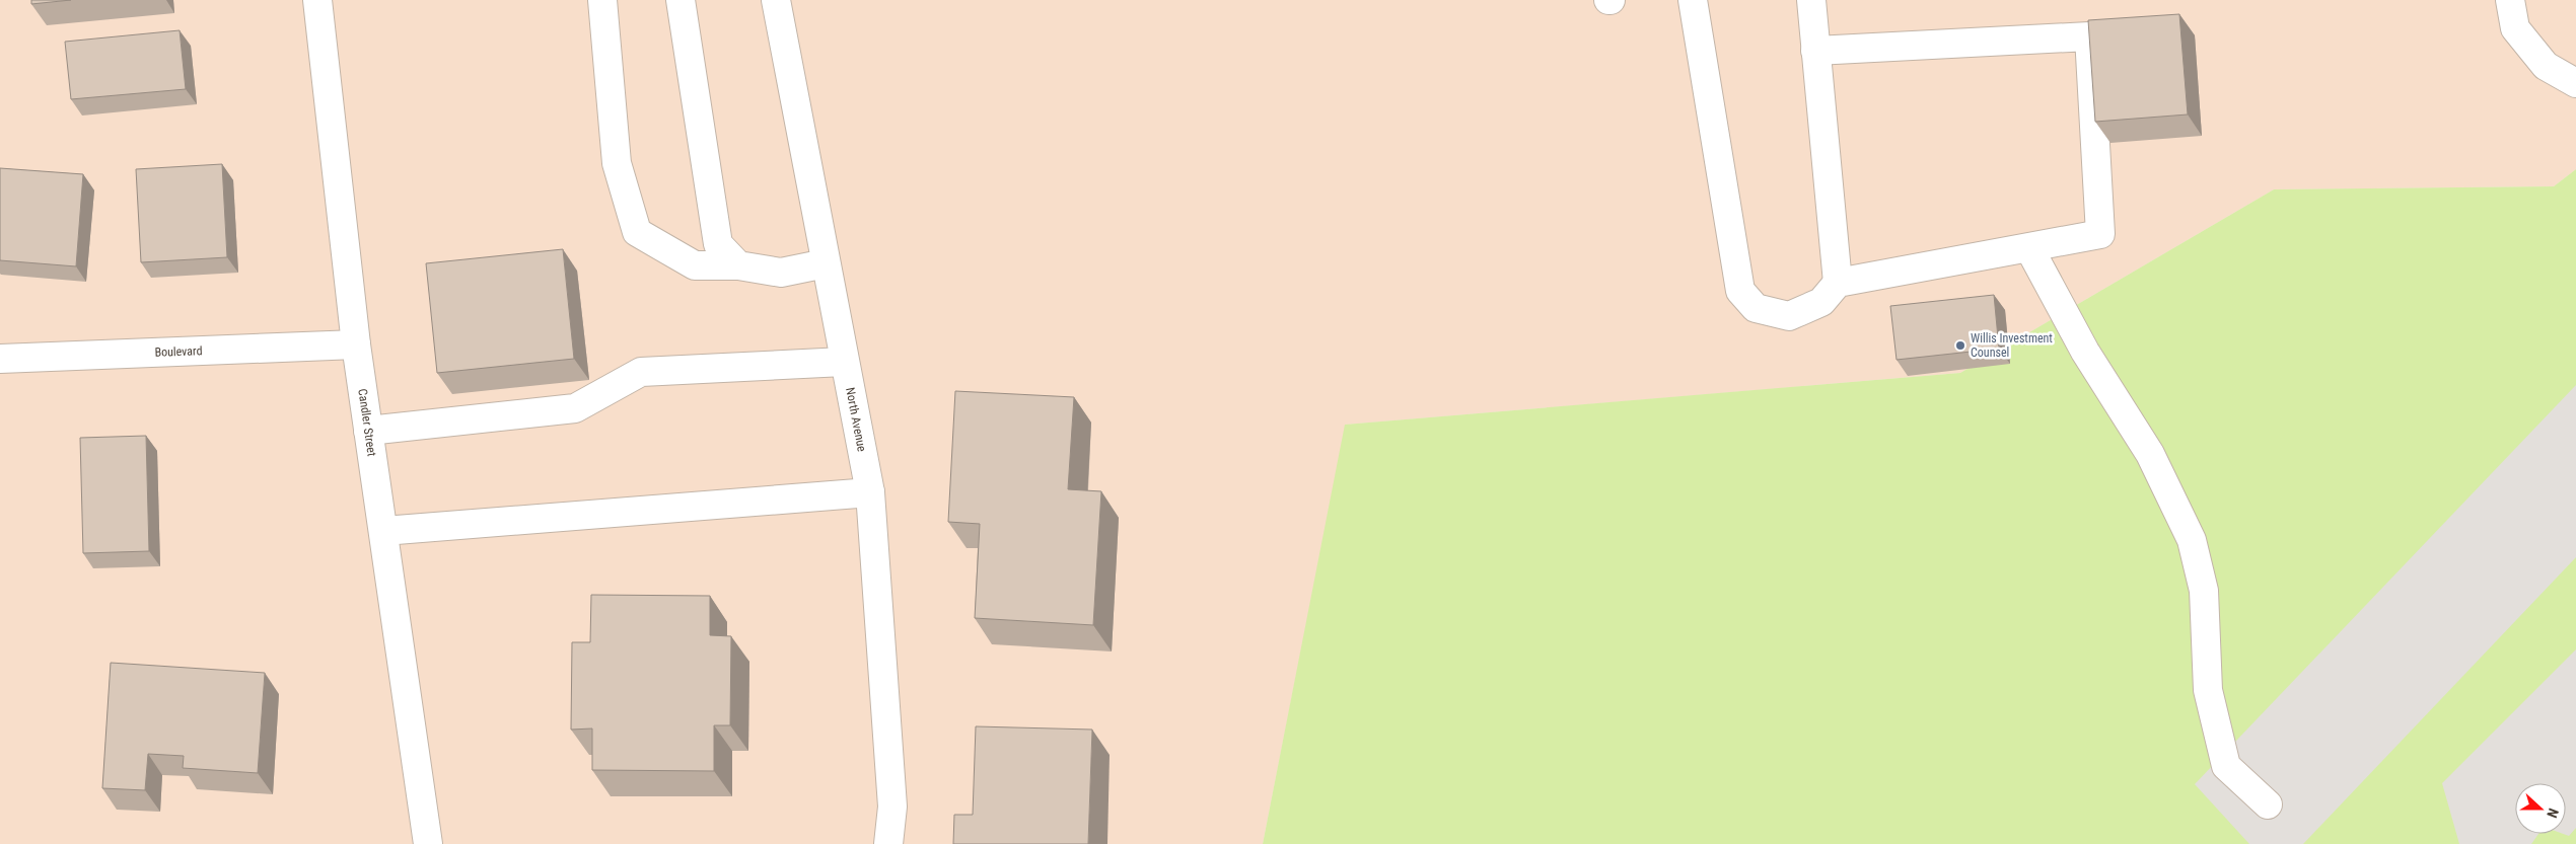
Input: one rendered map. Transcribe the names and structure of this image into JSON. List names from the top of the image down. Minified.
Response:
{"streets":{"street":["Boulevard","North Avenue","Candler Street"]},"crossings":[["Boulevard","Candler Street"]],"places":["Willis Investment Counsel"],"north":"right"}
